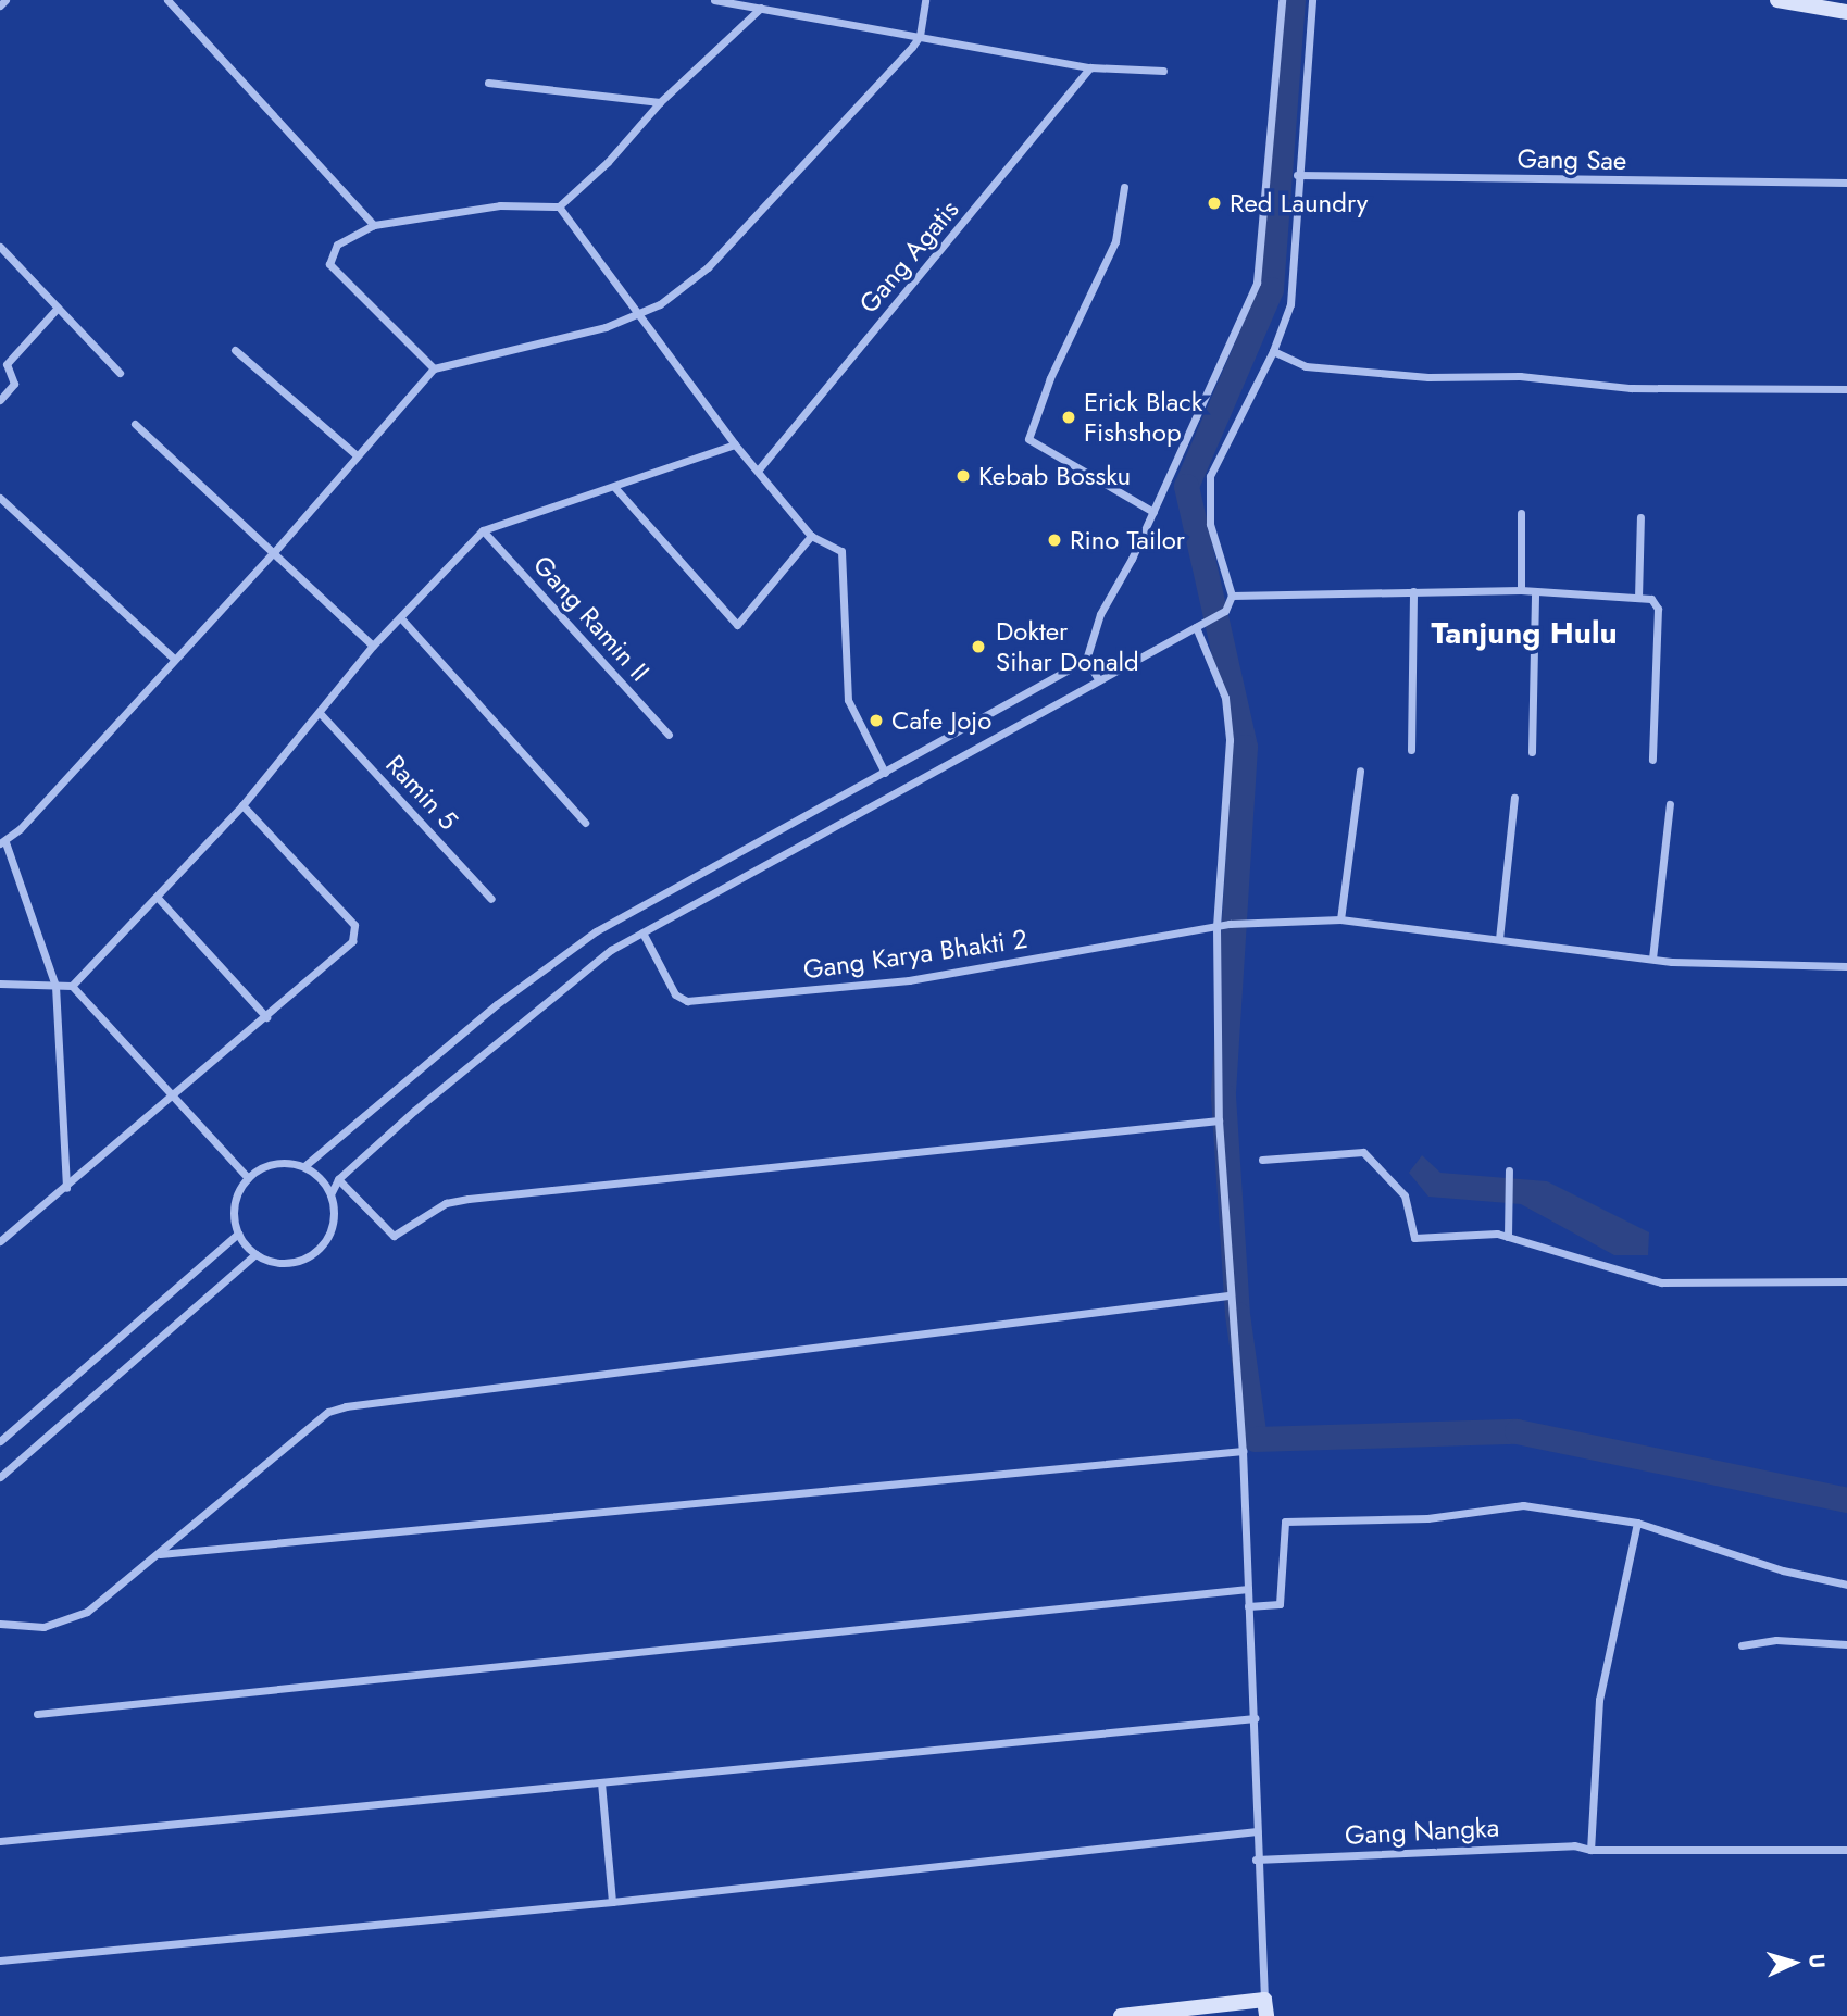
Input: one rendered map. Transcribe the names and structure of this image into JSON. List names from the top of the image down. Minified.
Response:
{"streets":{"street":["Gang Sae","Gang Agatis","Gang Ramin II","Ramin 5","Gang Karya Bhakti 2","Gang Nangka"]},"districts":["Tanjung Hulu"],"places":["Red Laundry","Erick Black Fishshop","Kebab Bossku","Rino Tailor","Dokter Sihar Donald","Cafe Jojo"],"north":"right"}
